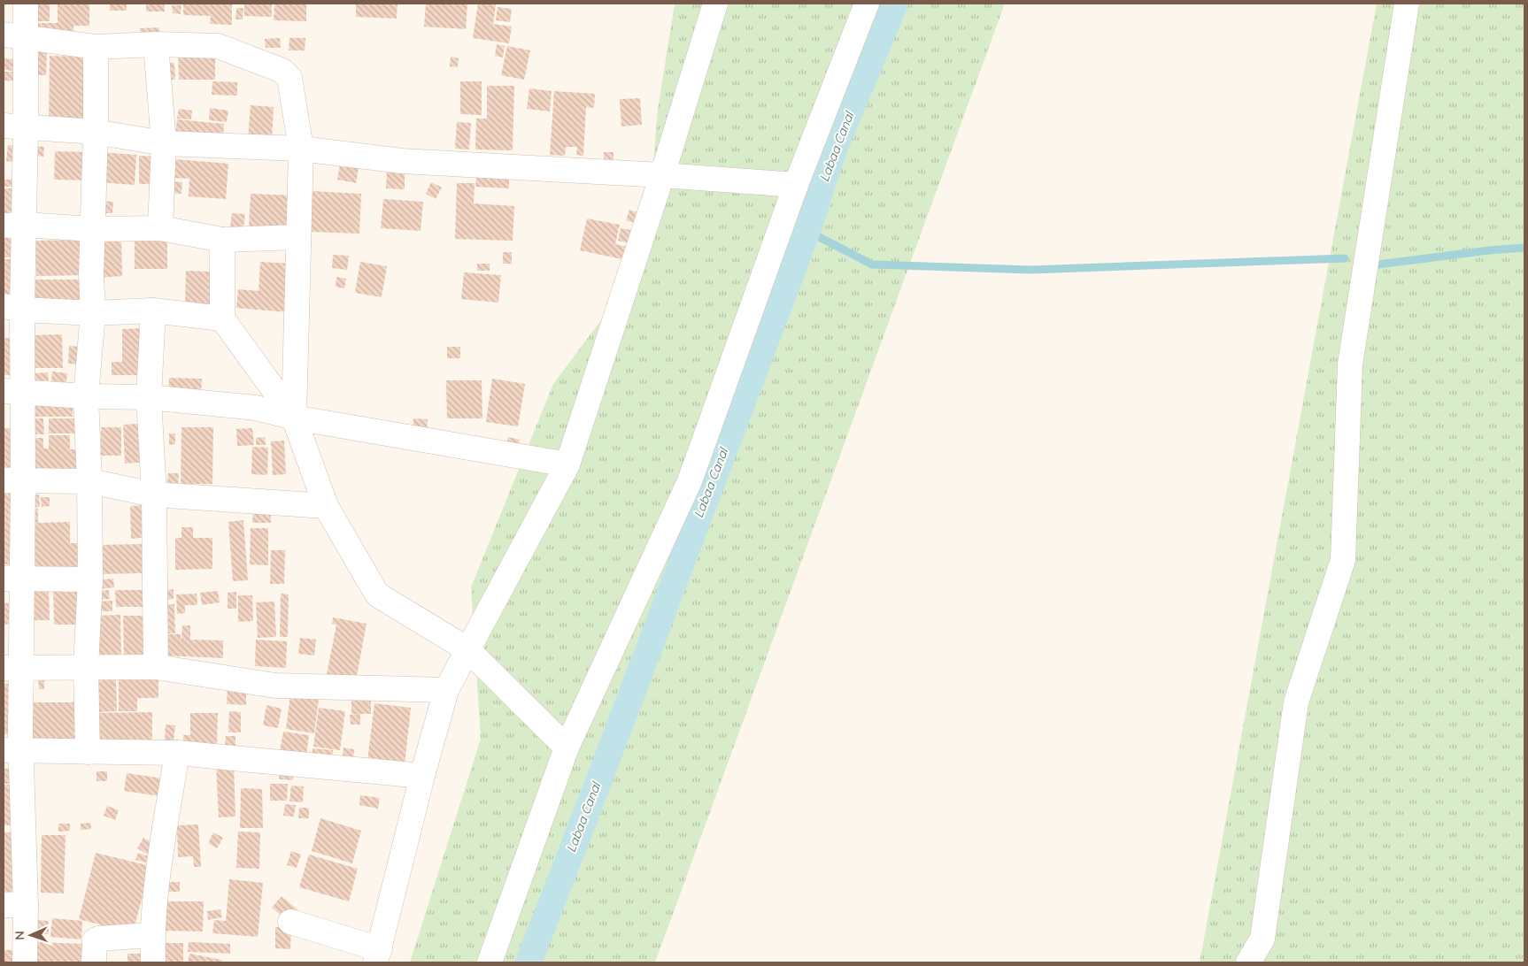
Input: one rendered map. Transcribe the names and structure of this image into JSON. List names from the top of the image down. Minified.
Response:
{"water":["Labaa Canal"],"north":"left"}
